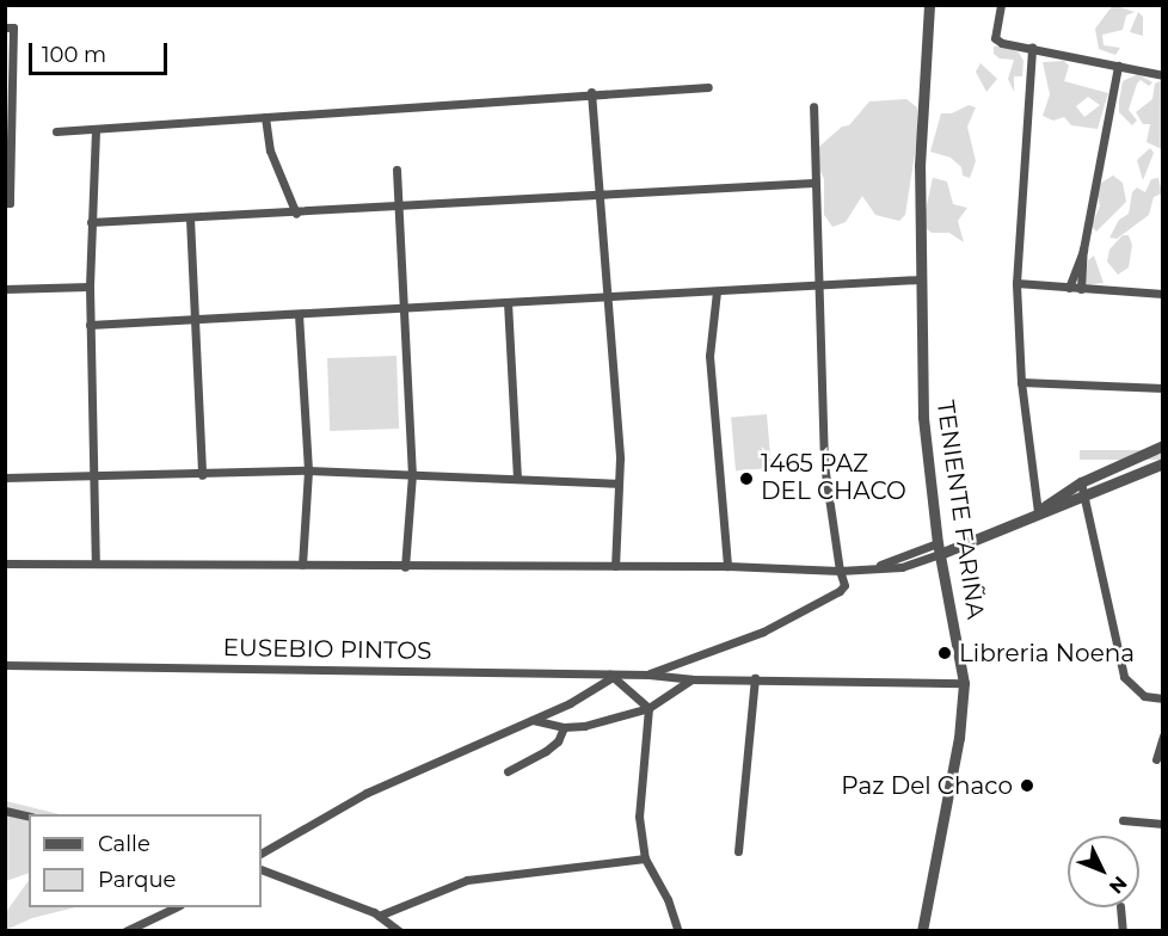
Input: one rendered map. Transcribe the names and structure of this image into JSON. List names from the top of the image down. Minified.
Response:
{"streets":{"street":["TENIENTE FARIÑA","EUSEBIO PINTOS"]},"places":["1465 PAZ DEL CHACO","Libreria Noena","Paz Del Chaco"],"legend":["Calle","Parque"],"scale_bar":"100 m","north":"bottom right"}
